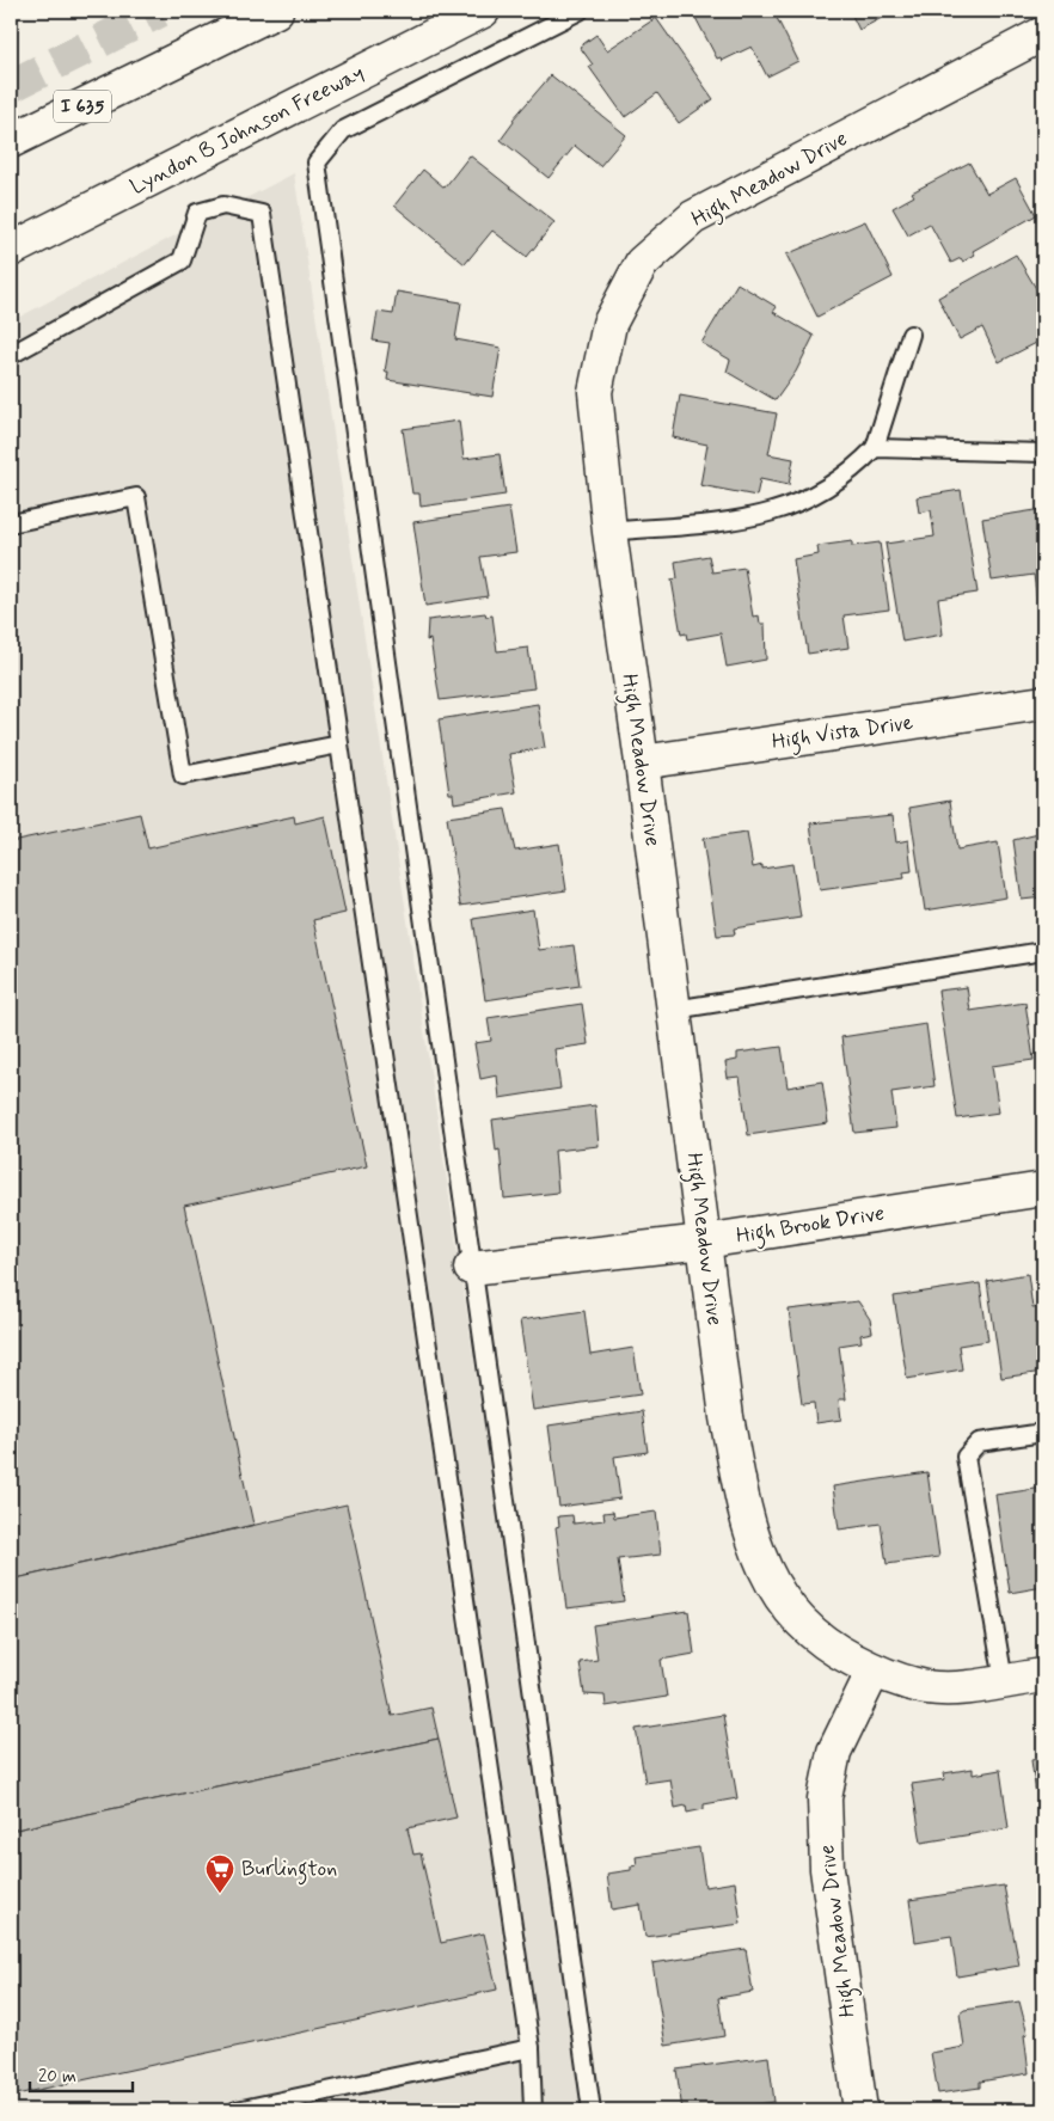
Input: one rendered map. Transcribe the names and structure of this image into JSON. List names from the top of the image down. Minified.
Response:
{"streets":{"main road":["I 635","Lyndon B Johnson Freeway","High Meadow Drive","High Vista Drive","High Brook Drive"]},"crossings":[["High Meadow Drive","High Vista Drive"],["High Meadow Drive","High Brook Drive"]],"places":{"supermarket":["Burlington"]},"scale_bar":"20 m"}
